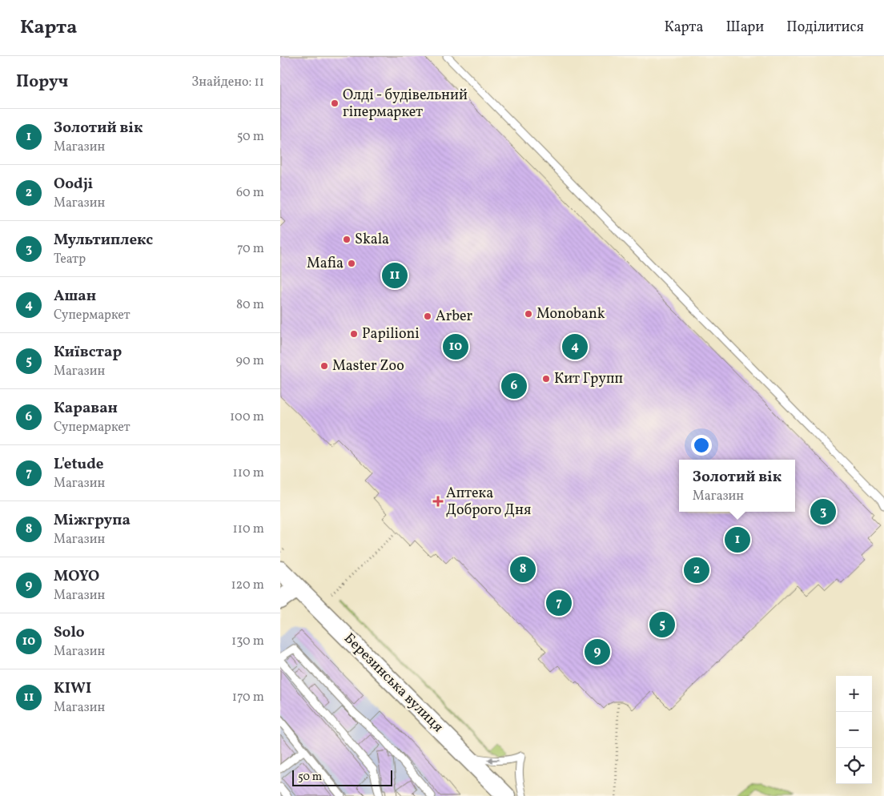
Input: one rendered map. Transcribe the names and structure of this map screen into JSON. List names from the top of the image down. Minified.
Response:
{"streets":{"street":["Березинська вулиця"]},"places":{"other":["Олді - будівельний гіпермаркет","Skala","Mafia","Monobank","Arber","Papilioni","Master Zoo","Кит Групп"],"health":["Аптека Доброго Дня"]},"scale_bar":"50 m","page":{"header":"Карта","nav":["Карта","Шари","Поділитися"],"heading":["Поруч","Знайдено: 11"],"list":[{"mark":"1","name":"Золотий вік","note":"Магазин","value":"50 m"},{"mark":"2","name":"Oodji","note":"Магазин","value":"60 m"},{"mark":"3","name":"Мультиплекс","note":"Театр","value":"70 m"},{"mark":"4","name":"Ашан","note":"Супермаркет","value":"80 m"},{"mark":"5","name":"Київстар","note":"Магазин","value":"90 m"},{"mark":"6","name":"Караван","note":"Супермаркет","value":"100 m"},{"mark":"7","name":"L'etude","note":"Магазин","value":"110 m"},{"mark":"8","name":"Міжгрупа","note":"Магазин","value":"110 m"},{"mark":"9","name":"MOYO","note":"Магазин","value":"120 m"},{"mark":"10","name":"Solo","note":"Магазин","value":"130 m"},{"mark":"11","name":"KIWI","note":"Магазин","value":"170 m"}],"pins":["11","4","10","6","3","1","8","2","7","5","9"],"popup":["Золотий вік","Магазин"],"map_buttons":["+","−"],"scale":"50 m"}}
